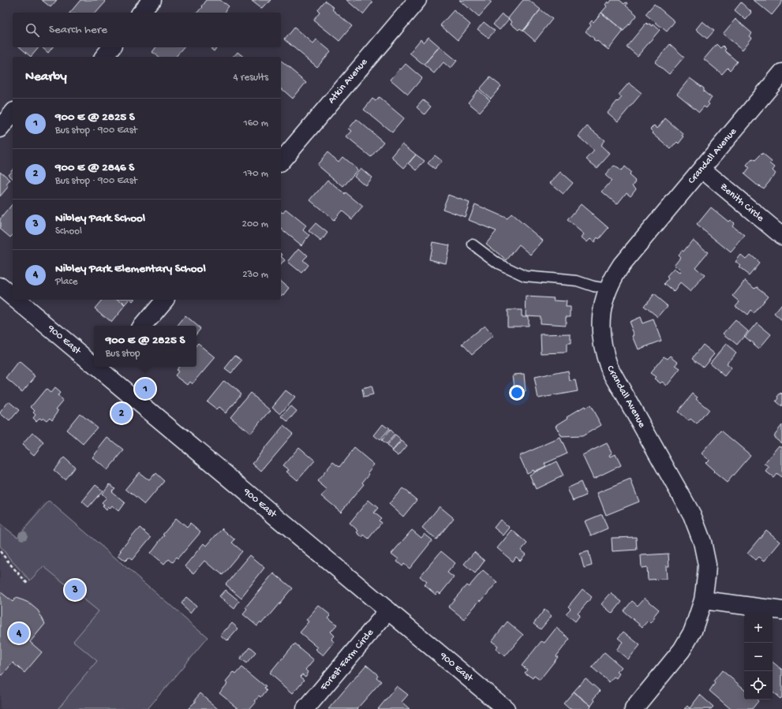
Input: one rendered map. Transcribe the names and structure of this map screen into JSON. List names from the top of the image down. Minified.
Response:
{"streets":{"street":["Atkin Avenue","Crandall Avenue","Zenith Circle","900 East","Forest Farm Circle"]},"crossings":[["Crandall Avenue","Zenith Circle"],["900 East","Forest Farm Circle"]],"page":{"search":"Search here","heading":["Nearby","4 results"],"list":[{"mark":"1","name":"900 E @ 2825 S","note":"Bus stop · 900 East","value":"160 m"},{"mark":"2","name":"900 E @ 2846 S","note":"Bus stop · 900 East","value":"170 m"},{"mark":"3","name":"Nibley Park School","note":"School","value":"200 m"},{"mark":"4","name":"Nibley Park Elementary School","note":"Place","value":"230 m"}],"popup":["900 E @ 2825 S","Bus stop"],"pins":["1","2","3","4"],"map_buttons":["+","−"]}}
